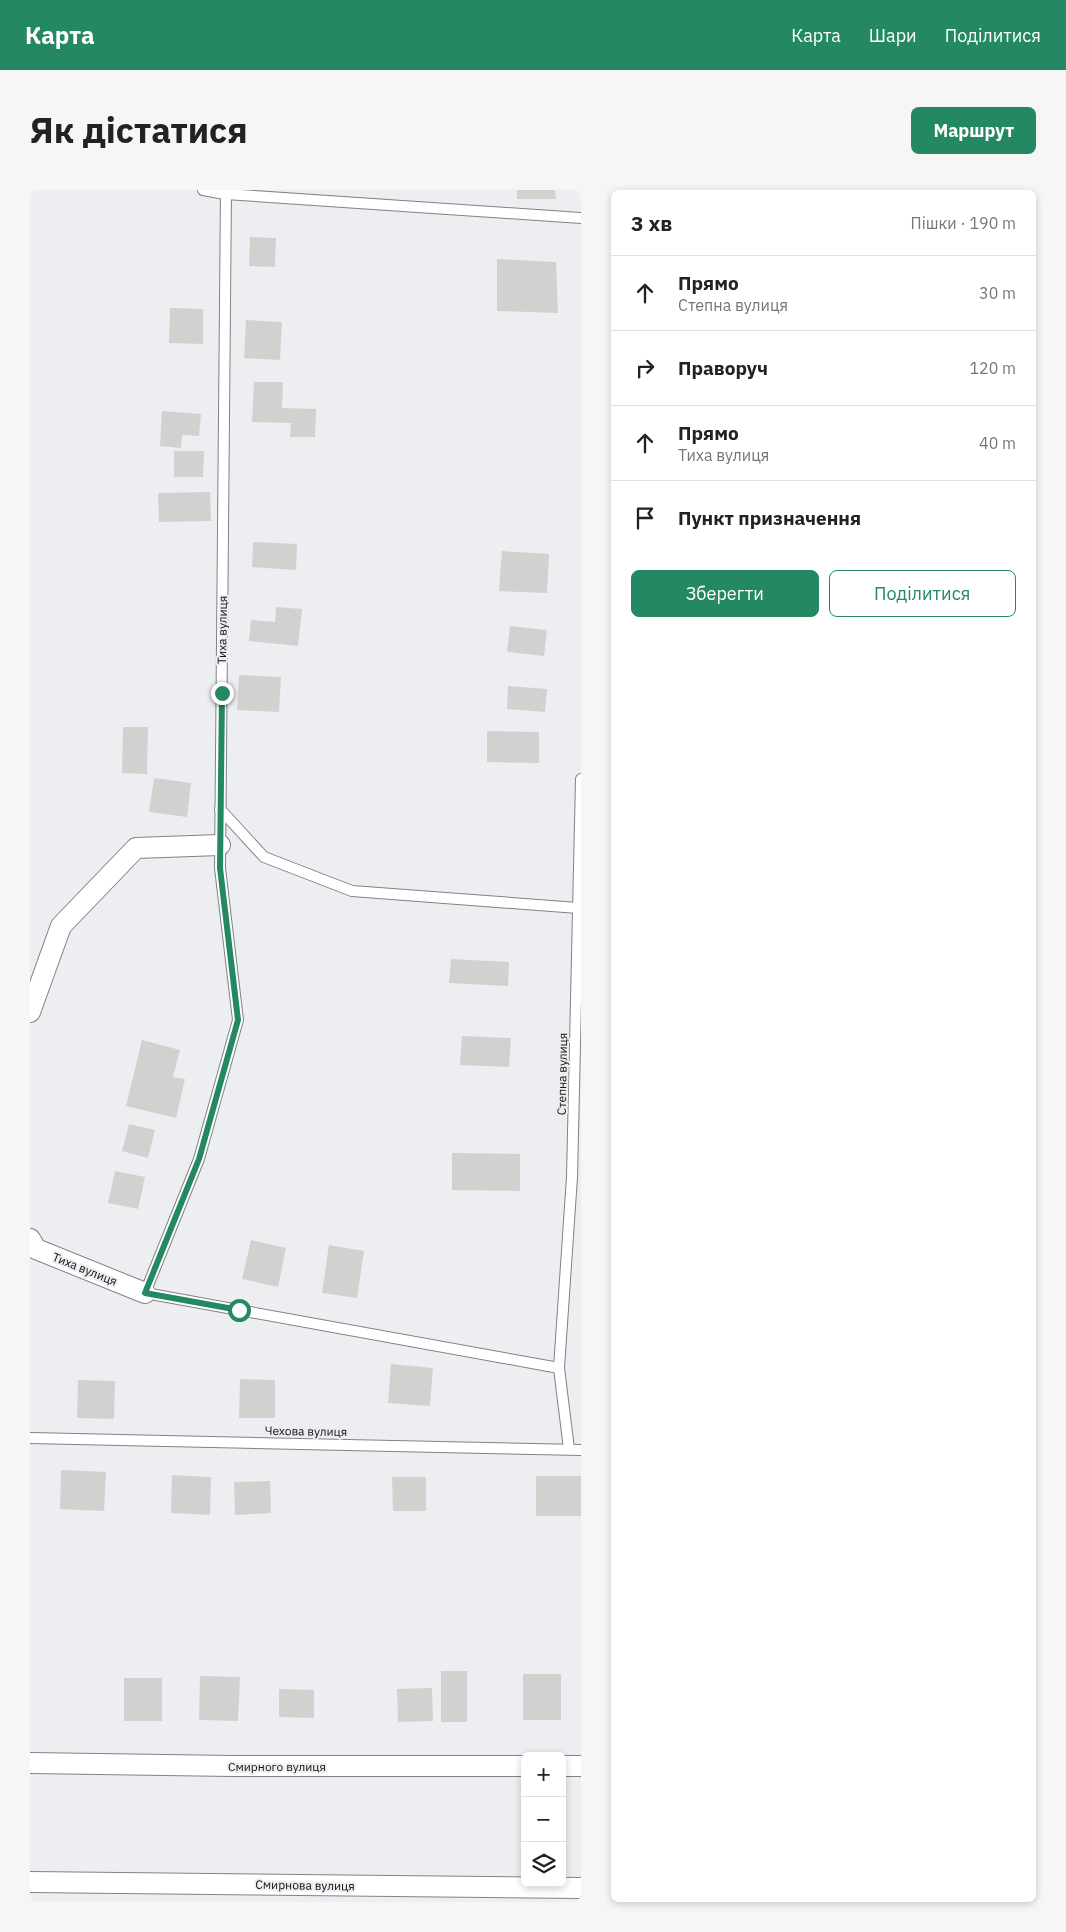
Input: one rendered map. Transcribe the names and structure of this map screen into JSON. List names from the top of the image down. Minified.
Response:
{"streets":{"street":["Тиха вулиця","Смирного вулиця","Смирнова вулиця"],"lane":["Степна вулиця","Чехова вулиця"]},"crossings":[["Степна вулиця","Чехова вулиця"]],"page":{"header":"Карта","nav":["Карта","Шари","Поділитися"],"title":"Як дістатися","buttons":["Маршрут",["Зберегти","Поділитися"]],"heading":["3 хв","Пішки · 190 m"],"list":[["Прямо","Степна вулиця","30 m"],["Праворуч","120 m"],["Прямо","Тиха вулиця","40 m"],"Пункт призначення"],"map_buttons":["+","−"]}}
